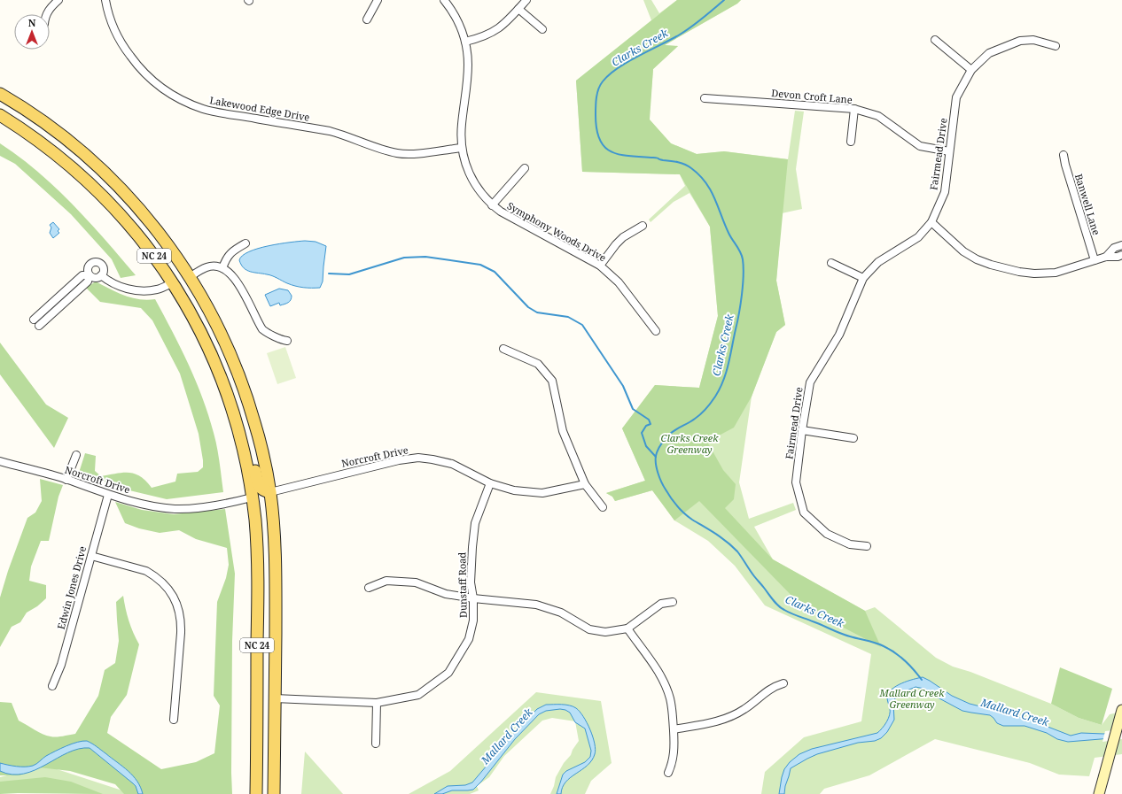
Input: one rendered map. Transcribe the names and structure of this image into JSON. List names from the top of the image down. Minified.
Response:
{"streets":{"main road":["NC 24"],"street":["Devon Croft Lane","Lakewood Edge Drive","Fairmead Drive","Banwell Lane","Symphony Woods Drive","Norcroft Drive","Dunstaff Road","Edwin Jones Drive"]},"crossings":[["Devon Croft Lane","Fairmead Drive"],["Lakewood Edge Drive","Symphony Woods Drive"],["NC 24","Norcroft Drive"],["NC 24","Dunstaff Road"],["Norcroft Drive","Dunstaff Road"],["Norcroft Drive","Edwin Jones Drive"]],"water":["Clarks Creek","Mallard Creek"],"parks":["Clarks Creek Greenway","Mallard Creek Greenway"],"north":"top"}
